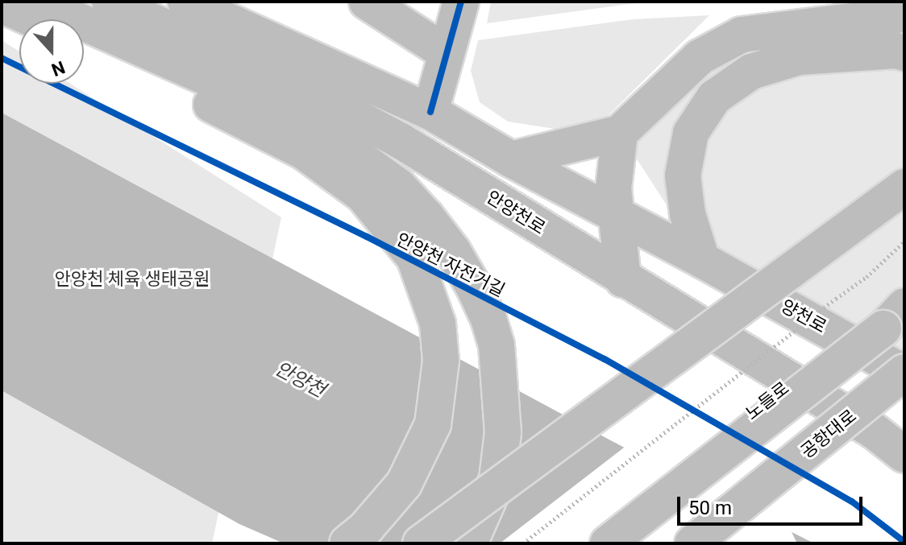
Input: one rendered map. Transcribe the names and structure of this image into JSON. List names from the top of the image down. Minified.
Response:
{"streets":{"main road":["안양천로","양천로","노들로","공항대로"],"cycle path":["안양천 자전거길"]},"crossings":[["양천로","공항대로"]],"water":["안양천"],"parks":["안양천 체육 생태공원"],"scale_bar":"50 m","north":"bottom"}
